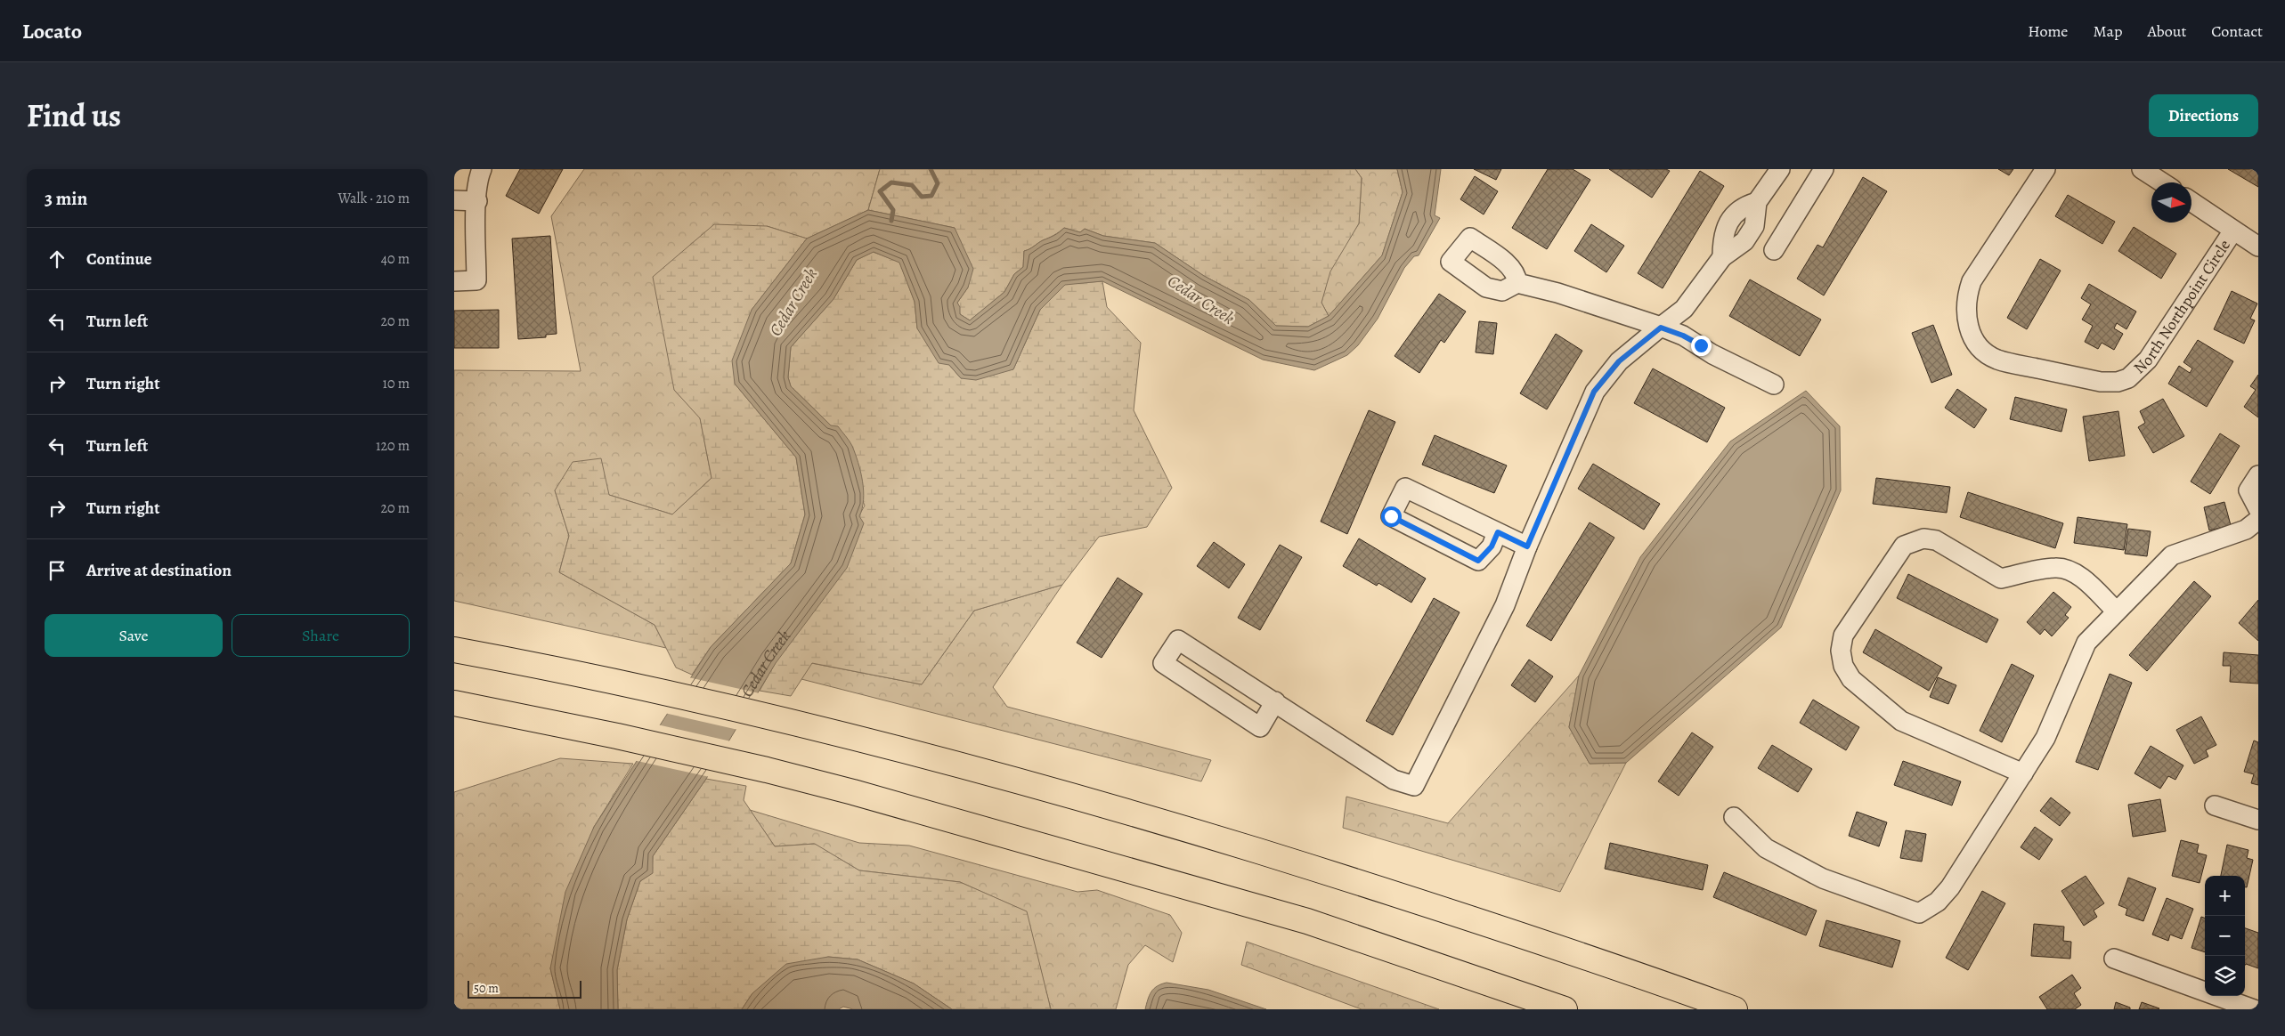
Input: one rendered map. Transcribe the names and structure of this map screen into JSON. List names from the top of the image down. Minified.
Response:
{"streets":{"street":["North Northpoint Circle"]},"water":["Cedar Creek"],"scale_bar":"50 m","north":"right","page":{"header":"Locato","nav":["Home","Map","About","Contact"],"title":"Find us","buttons":["Directions",["Save","Share"]],"heading":["3 min","Walk · 210 m"],"list":[["Continue","40 m"],["Turn left","20 m"],["Turn right","10 m"],["Turn left","120 m"],["Turn right","20 m"],"Arrive at destination"],"map_buttons":["+","−"],"scale":"50 m"}}
